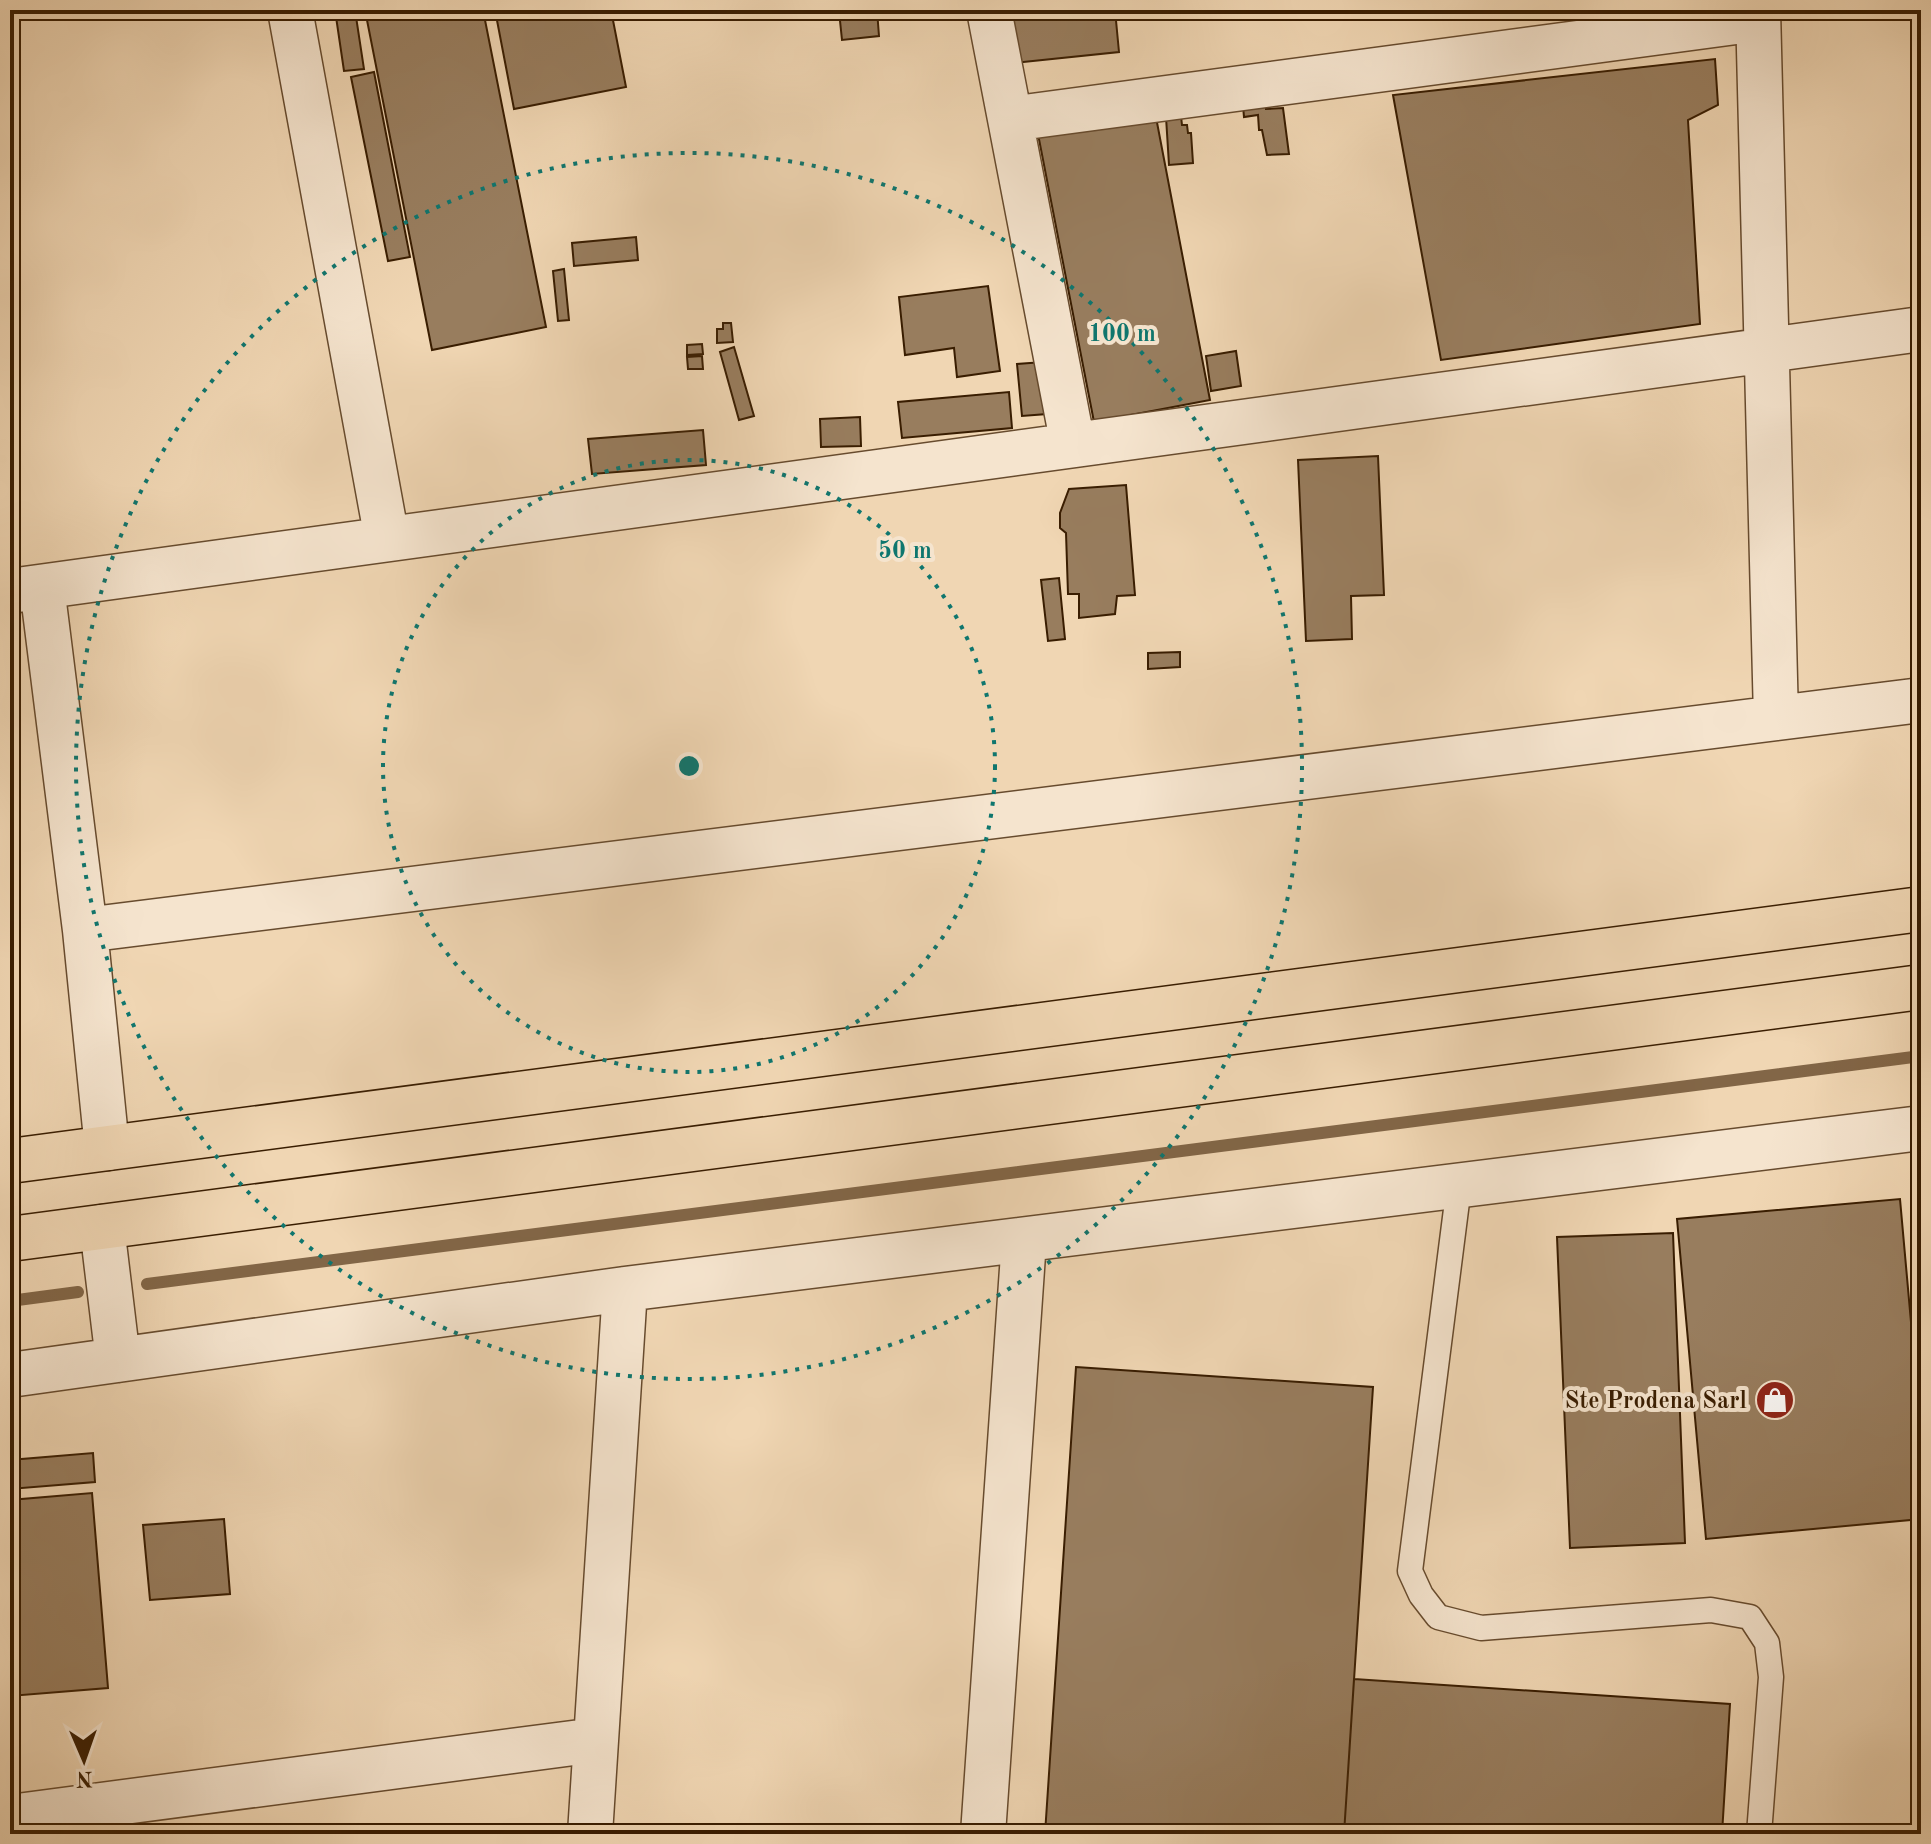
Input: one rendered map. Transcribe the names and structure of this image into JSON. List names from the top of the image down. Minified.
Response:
{"places":{"shop":["Ste Prodena Sarl"]},"north":"bottom","rings":["100 m","50 m"]}
